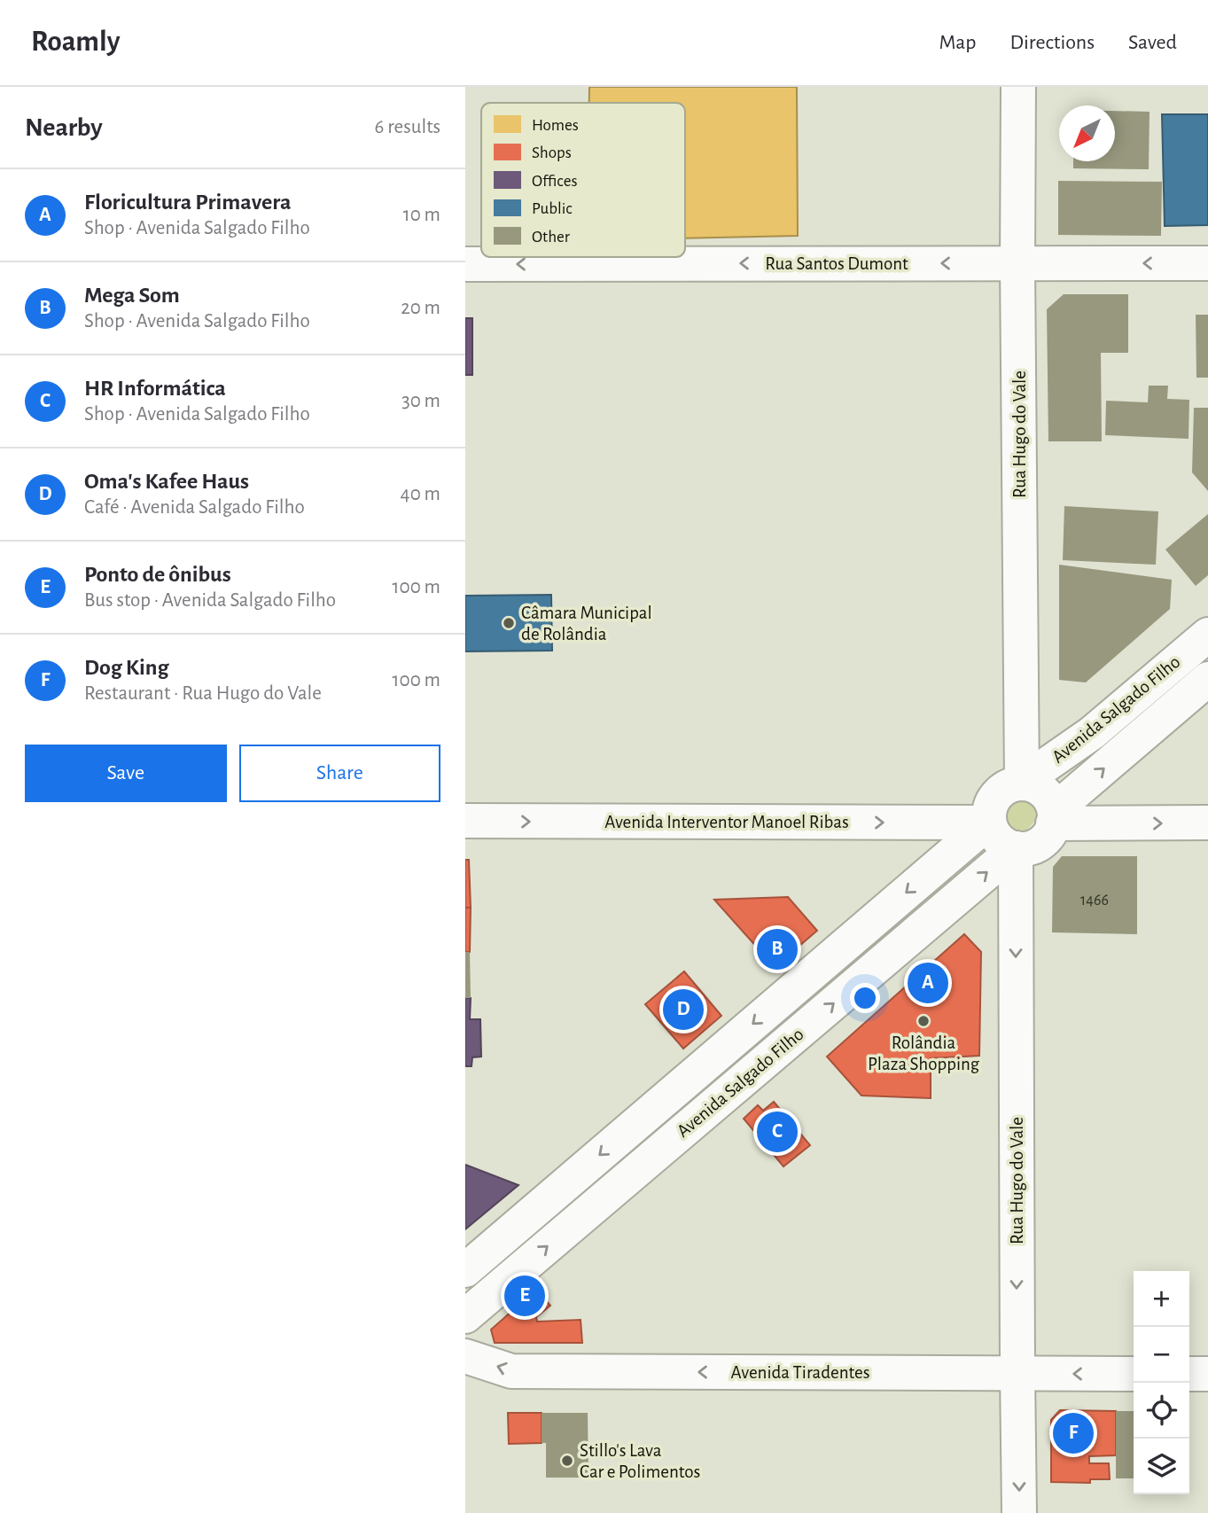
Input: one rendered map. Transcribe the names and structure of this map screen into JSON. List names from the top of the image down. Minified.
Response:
{"streets":{"street":["Rua Santos Dumont","Rua Hugo do Vale","Avenida Salgado Filho","Avenida Interventor Manoel Ribas","Avenida Tiradentes"]},"crossings":[["Rua Santos Dumont","Rua Hugo do Vale"],["Rua Hugo do Vale","Avenida Salgado Filho"],["Rua Hugo do Vale","Avenida Interventor Manoel Ribas"],["Rua Hugo do Vale","Avenida Tiradentes"],["Avenida Salgado Filho","Avenida Interventor Manoel Ribas"]],"one_way":["Rua Santos Dumont","Rua Hugo do Vale","Avenida Interventor Manoel Ribas","Avenida Tiradentes"],"places":["Câmara Municipal de Rolândia","Rolândia Plaza Shopping","Stillo's Lava Car e Polimentos"],"house_numbers":["1466"],"legend":["Homes","Shops","Offices","Public","Other"],"north":"bottom left","page":{"header":"Roamly","nav":["Map","Directions","Saved"],"heading":["Nearby","6 results"],"list":[{"mark":"A","name":"Floricultura Primavera","note":"Shop · Avenida Salgado Filho","value":"10 m"},{"mark":"B","name":"Mega Som","note":"Shop · Avenida Salgado Filho","value":"20 m"},{"mark":"C","name":"HR Informática","note":"Shop · Avenida Salgado Filho","value":"30 m"},{"mark":"D","name":"Oma's Kafee Haus","note":"Café · Avenida Salgado Filho","value":"40 m"},{"mark":"E","name":"Ponto de ônibus","note":"Bus stop · Avenida Salgado Filho","value":"100 m"},{"mark":"F","name":"Dog King","note":"Restaurant · Rua Hugo do Vale","value":"100 m"}],"buttons":["Save","Share"],"pins":["B","A","D","C","E","F"],"map_buttons":["+","−"]}}
